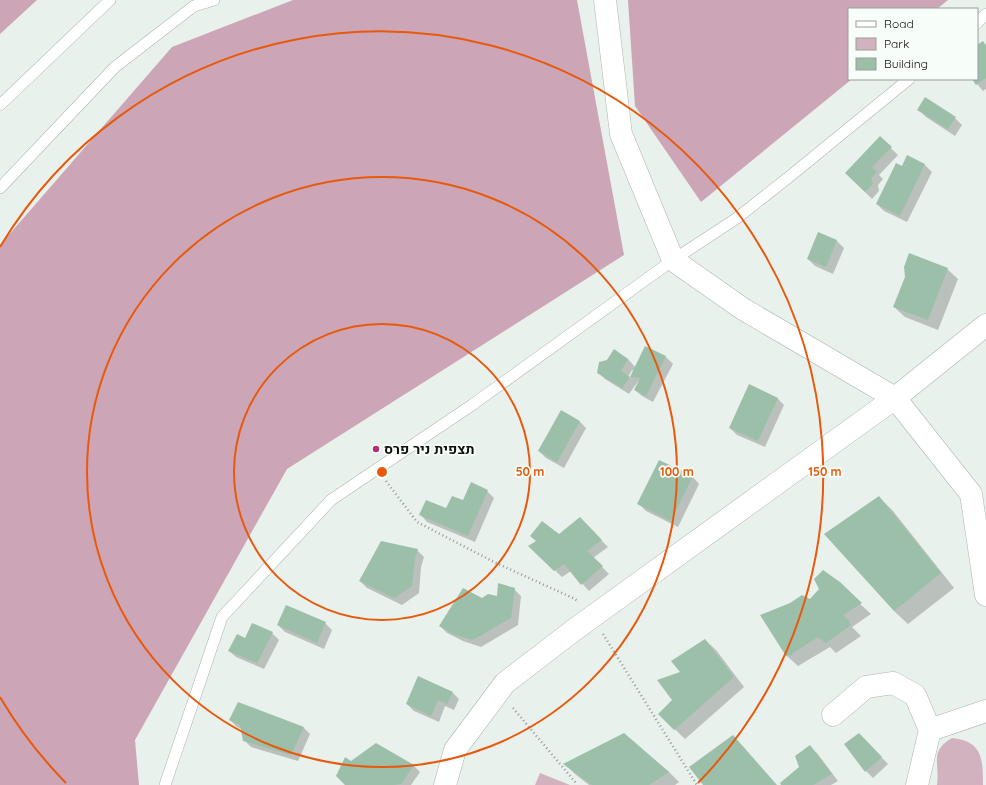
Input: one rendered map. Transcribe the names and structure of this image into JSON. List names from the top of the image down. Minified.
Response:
{"places":["תצפית ניר פרס"],"legend":["Road","Park","Building"],"rings":["50 m","100 m","150 m"]}
